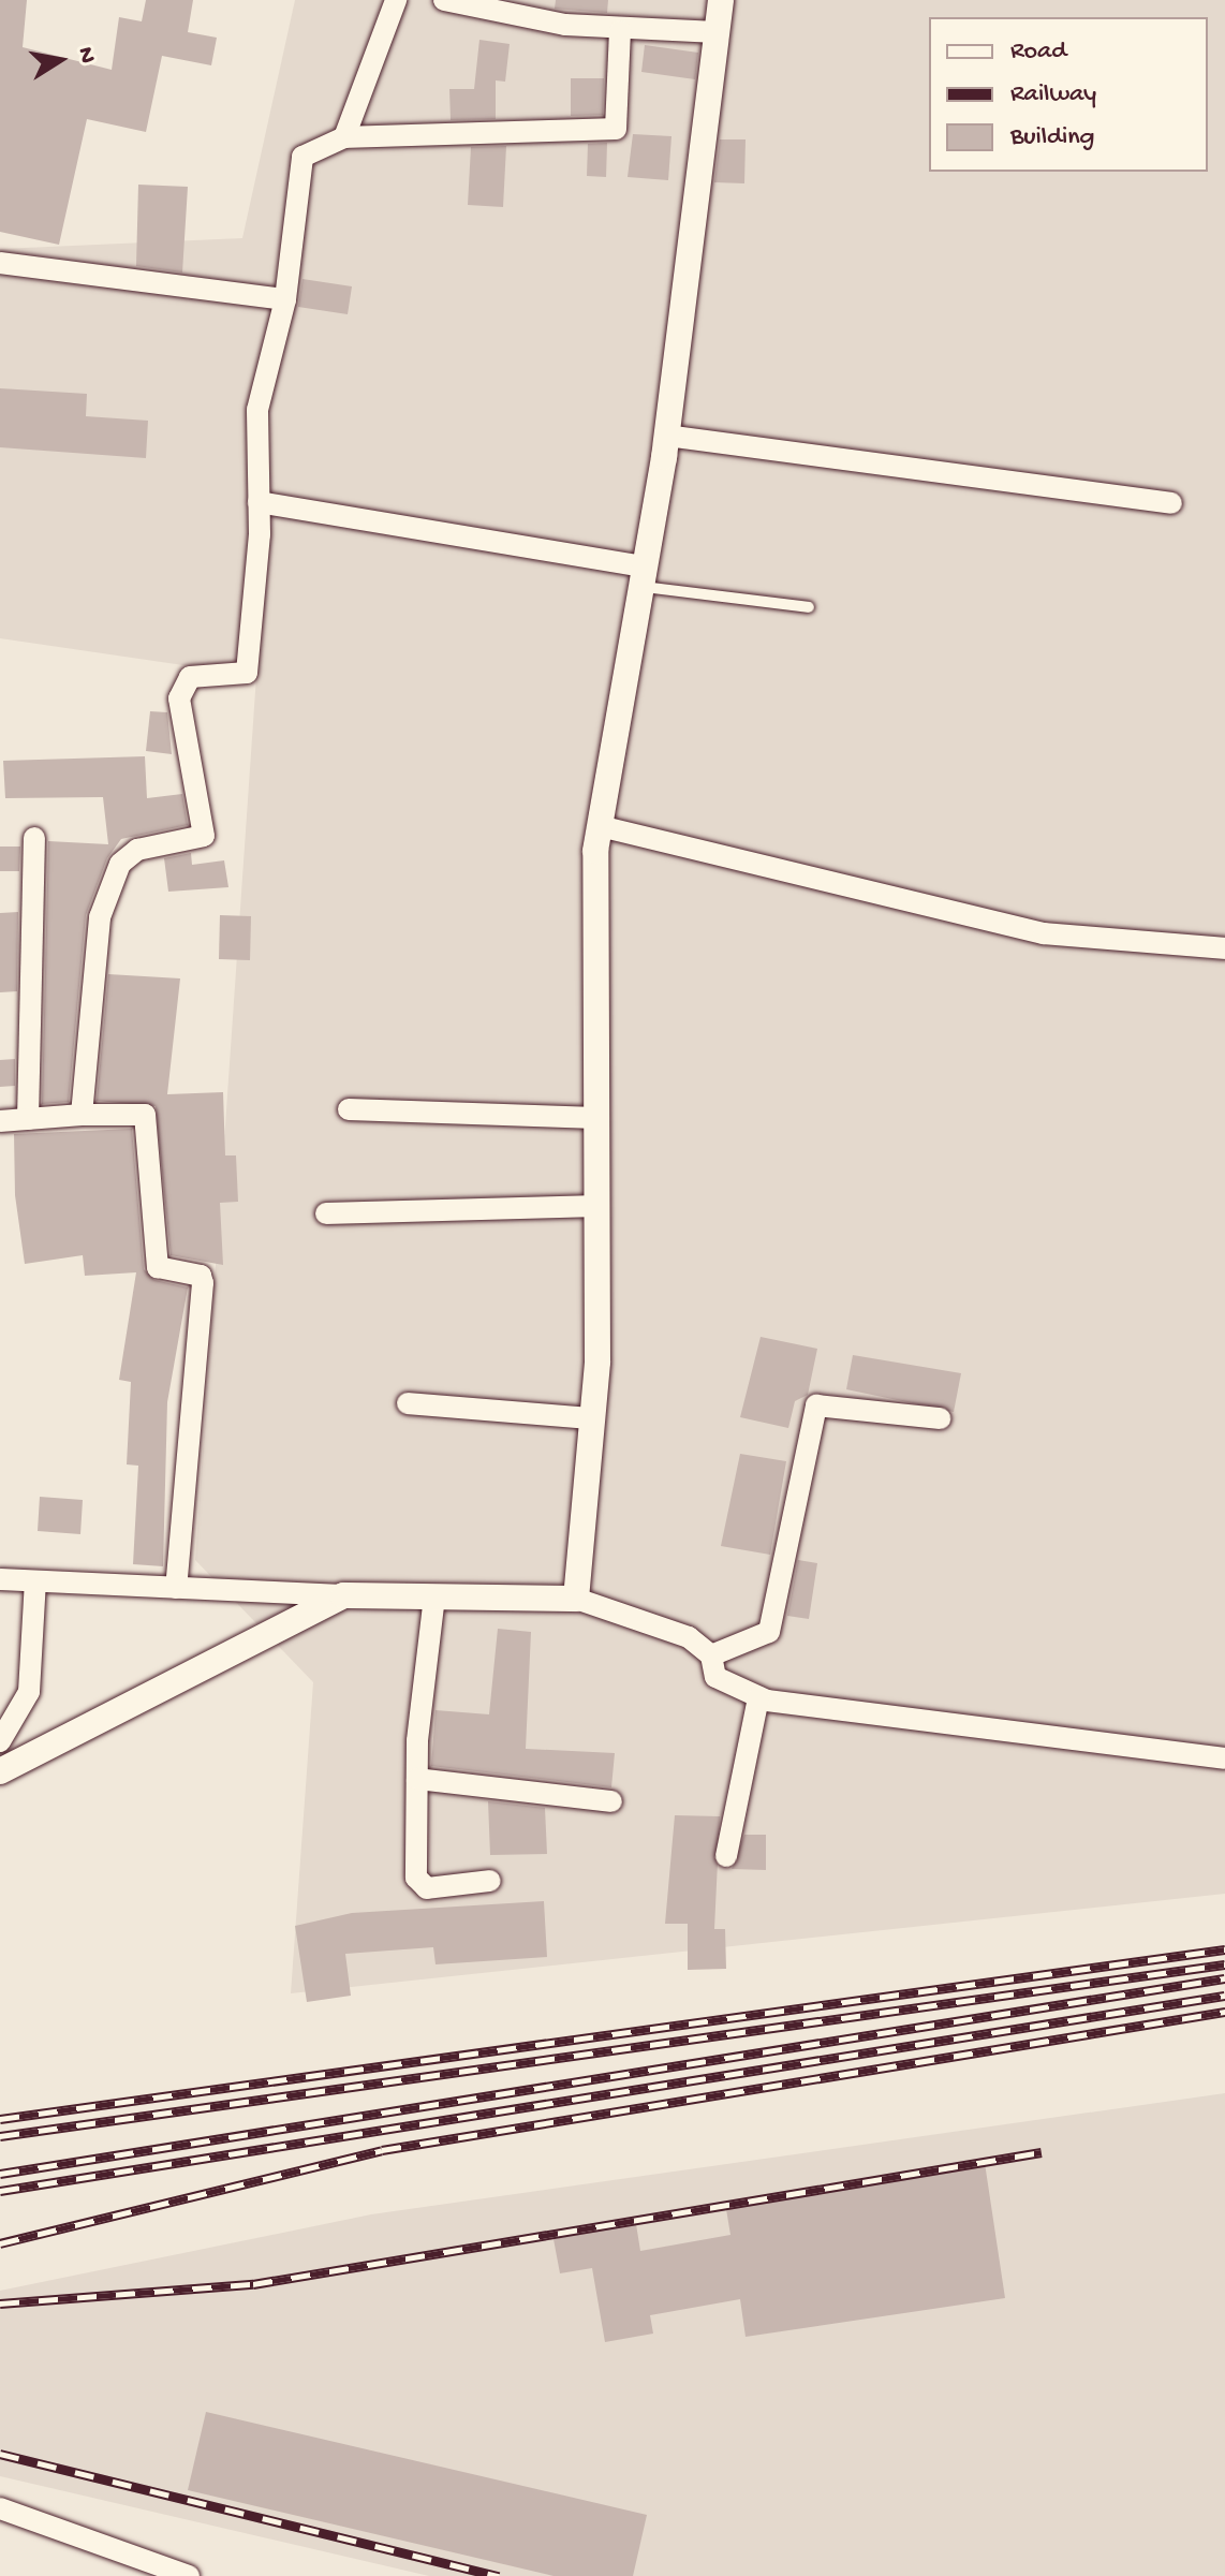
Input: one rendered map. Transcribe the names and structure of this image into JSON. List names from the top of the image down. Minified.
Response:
{"legend":["Road","Railway","Building"],"north":"right"}
